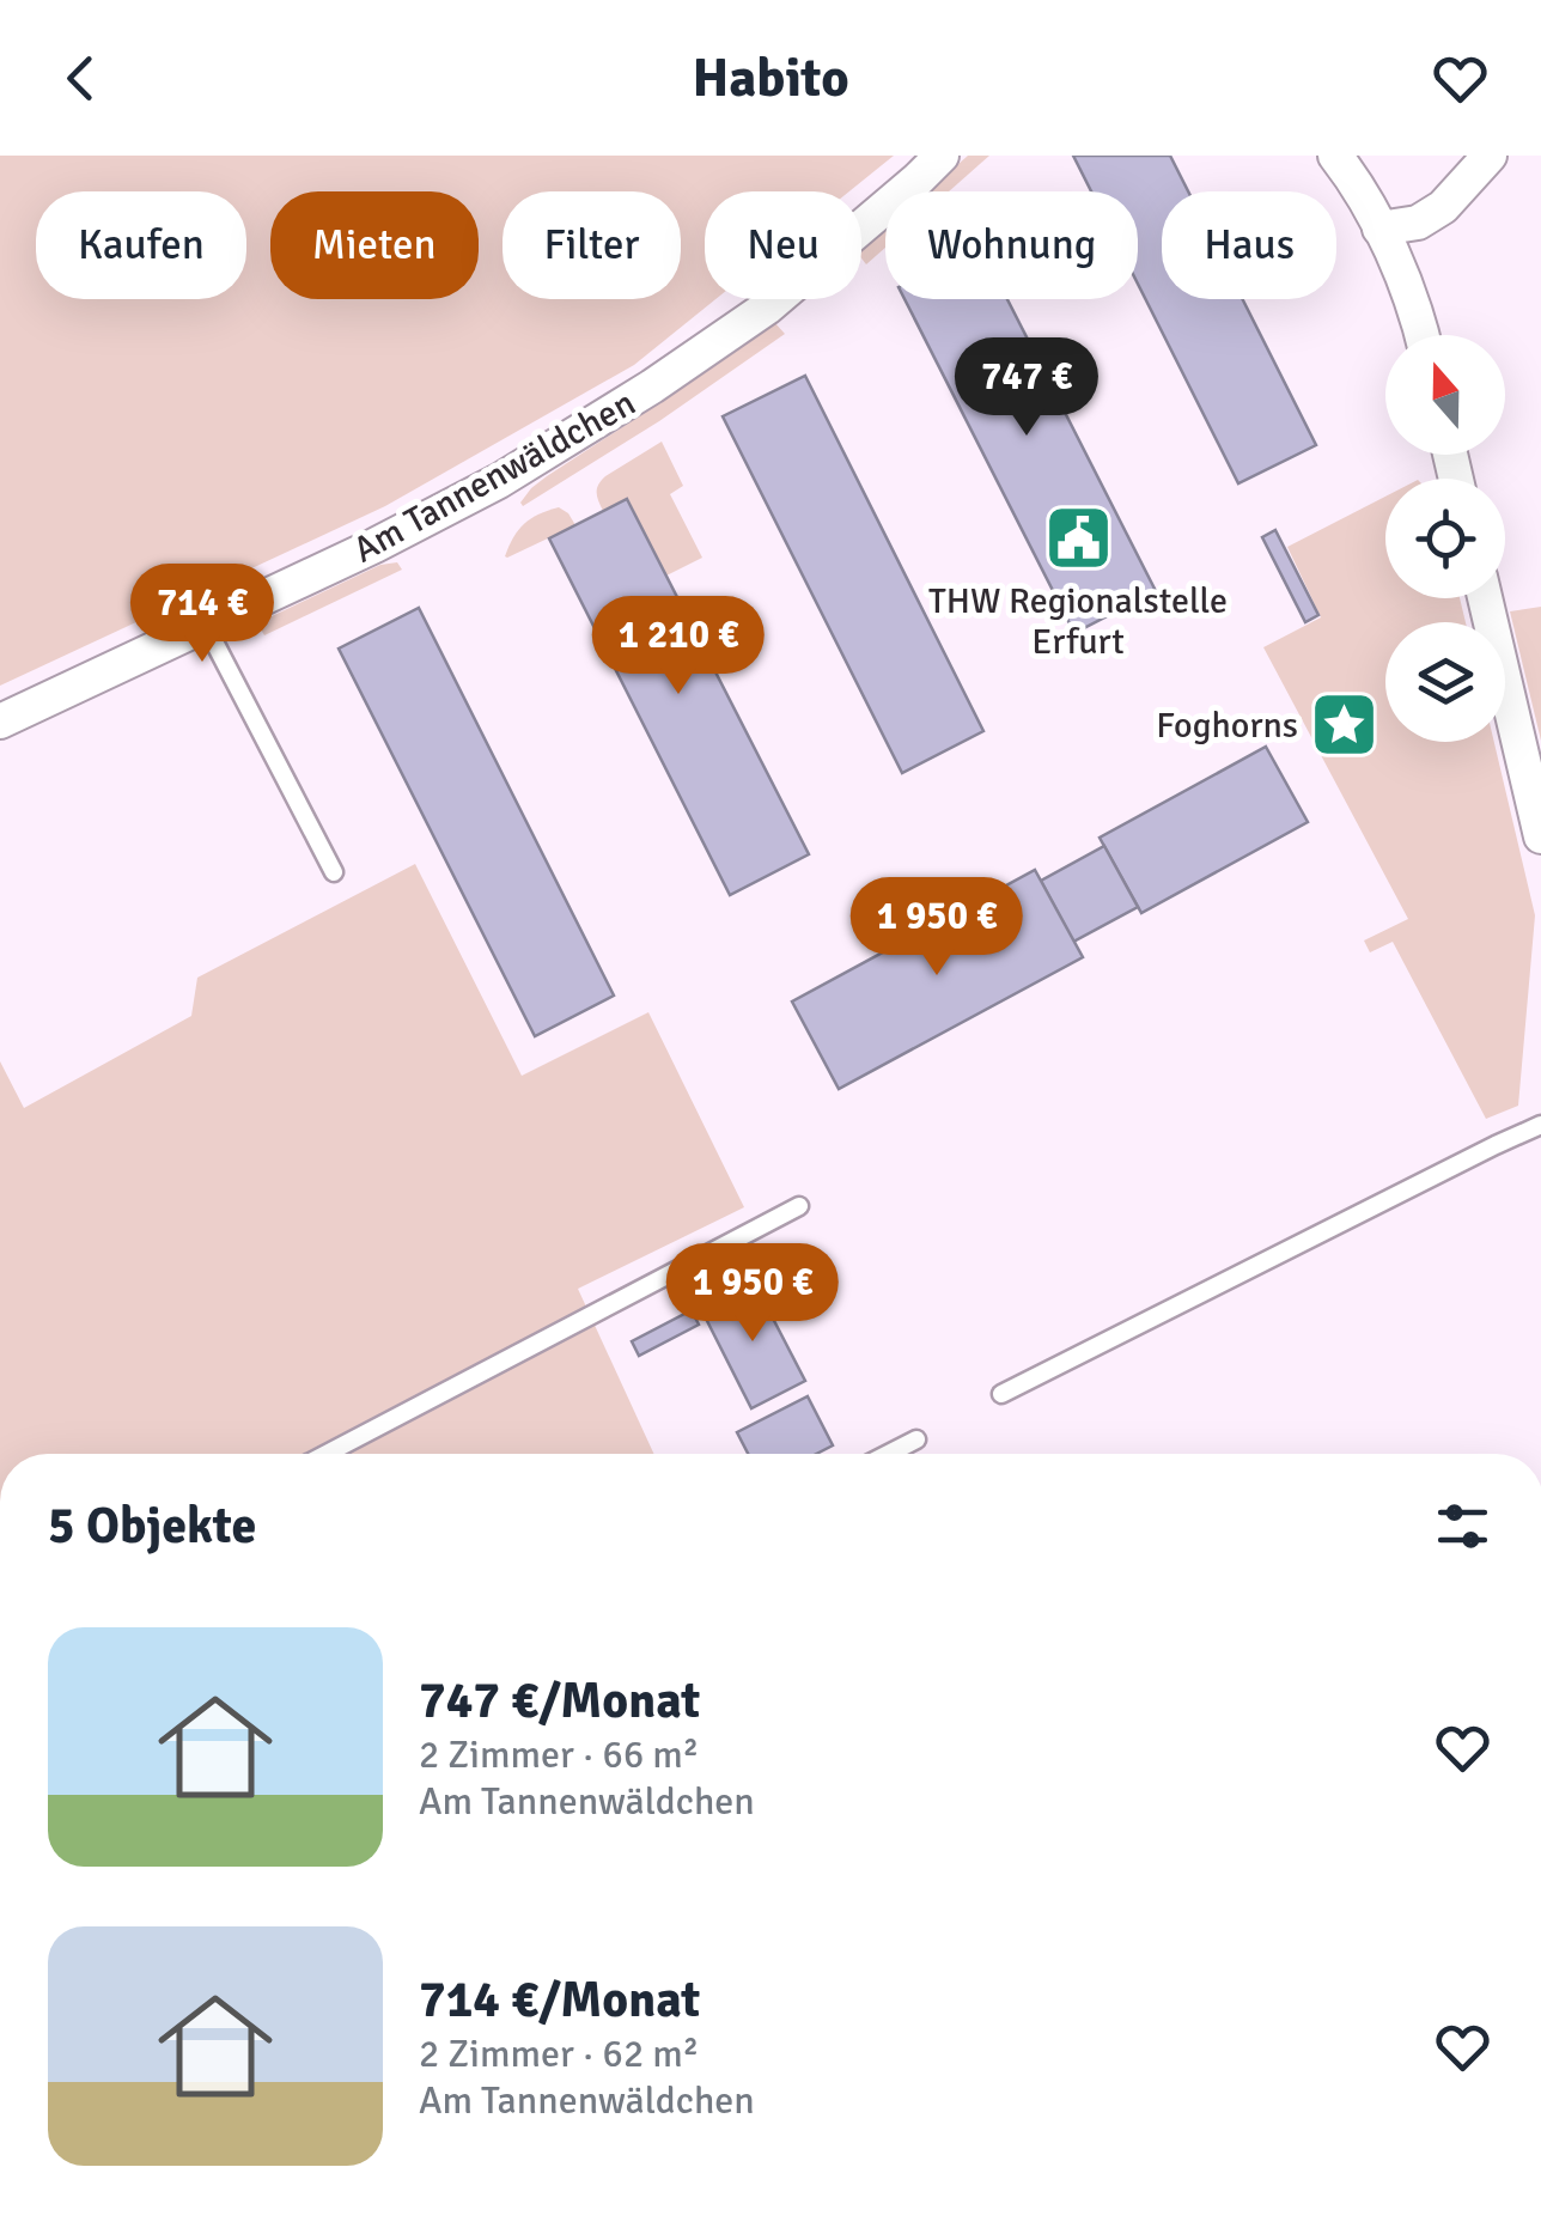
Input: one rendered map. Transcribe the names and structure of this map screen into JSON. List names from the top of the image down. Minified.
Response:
{"streets":{"street":["Am Tannenwäldchen"]},"places":{"public building":["THW Regionalstelle Erfurt"],"place":["Foghorns"]},"north":"top","page":{"header":"Habito","chip":["Kaufen","Mieten","Filter","Neu","Wohnung","Haus"],"price":["747 €","714 €","1 210 €","1 950 €","1 950 €"],"heading":"5 Objekte","list":[{"name":"747 €/Monat","note":"2 Zimmer · 66 m² · Am Tannenwäldchen"},{"name":"714 €/Monat","note":"2 Zimmer · 62 m² · Am Tannenwäldchen"}]}}
